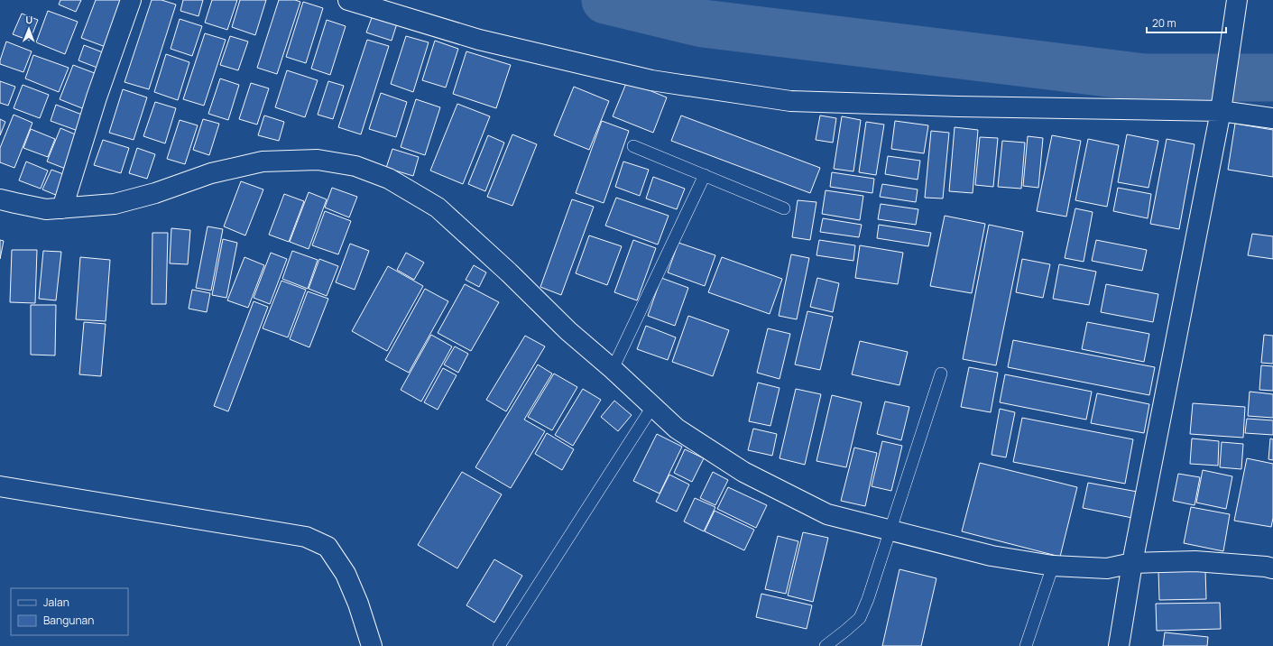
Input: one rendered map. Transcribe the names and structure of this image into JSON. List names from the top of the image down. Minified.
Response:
{"legend":["Jalan","Bangunan"],"scale_bar":"20 m","north":"top"}
